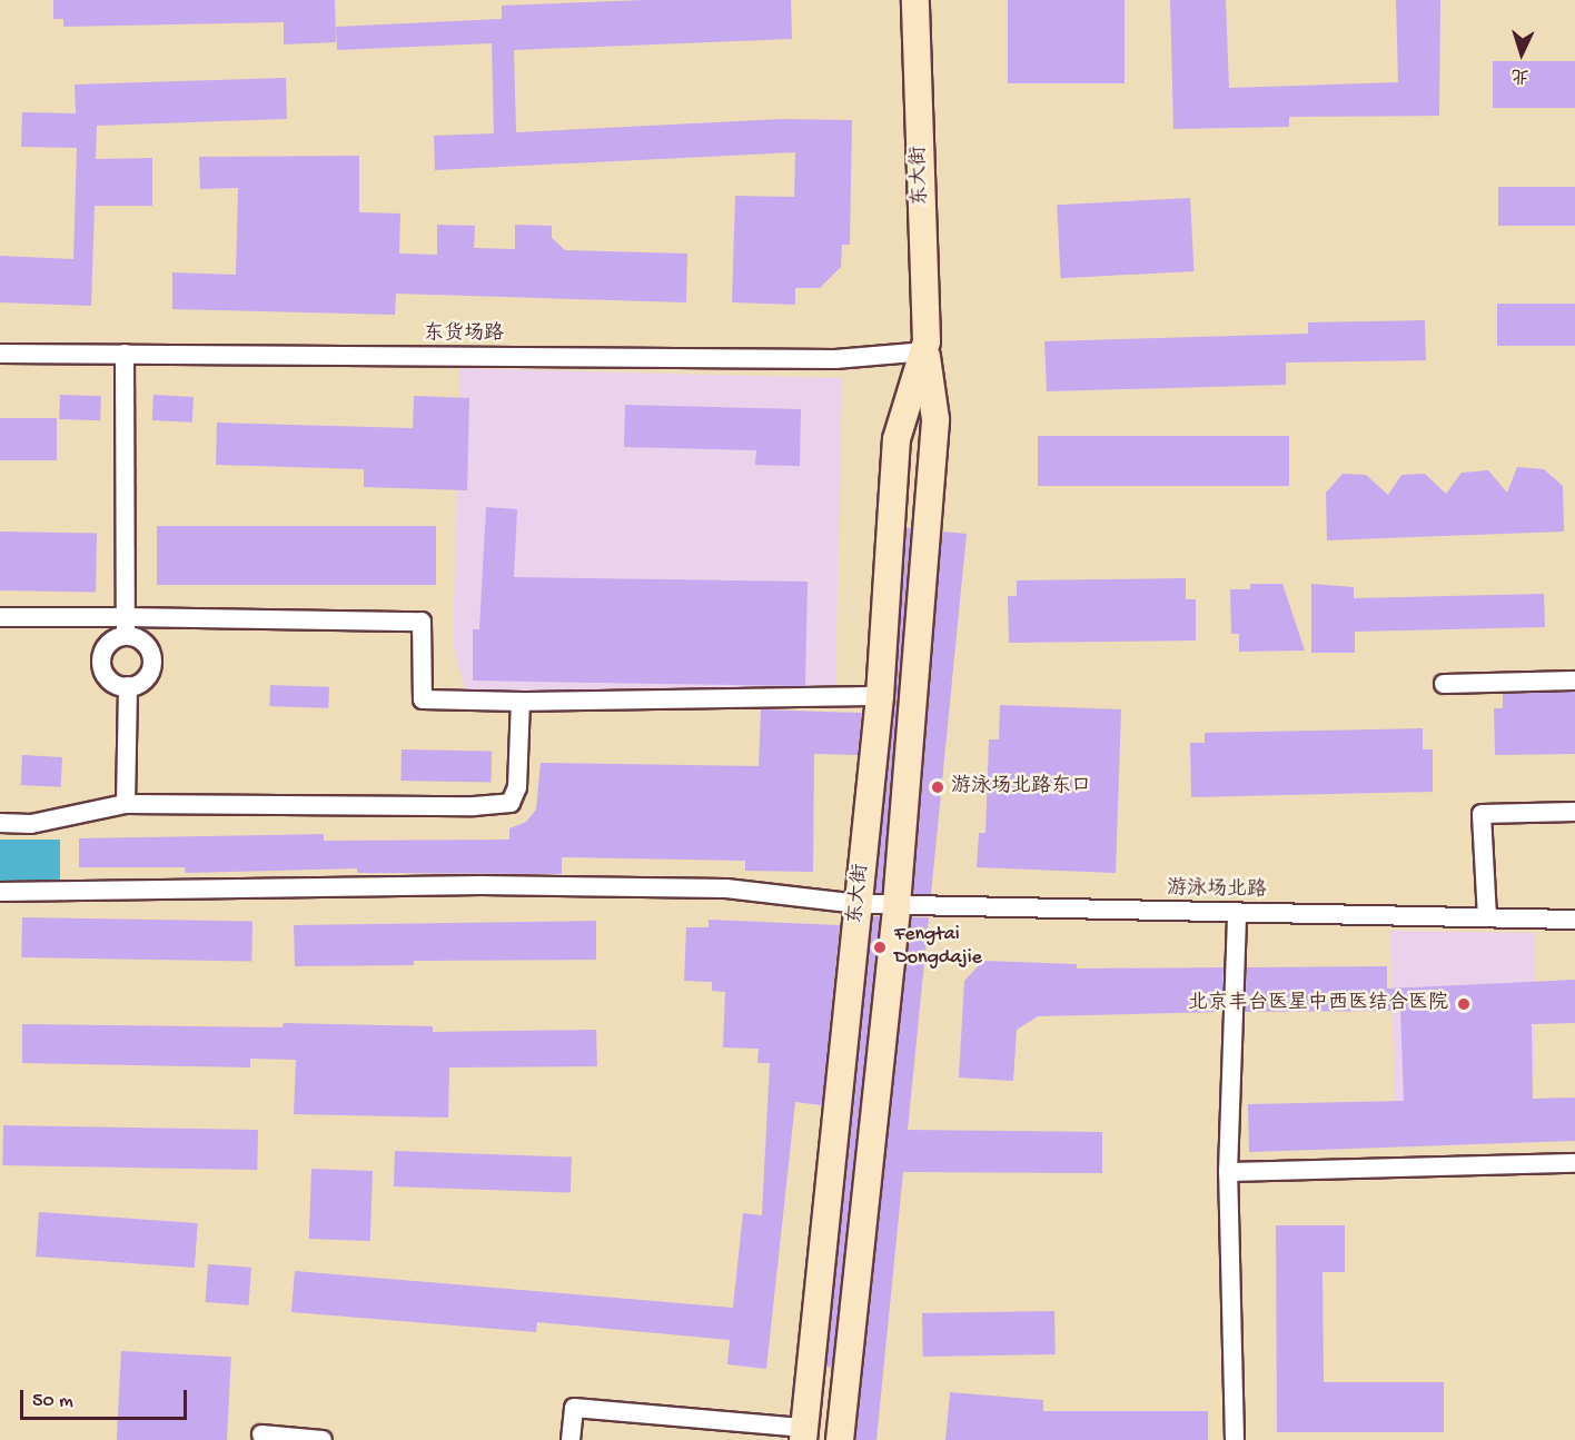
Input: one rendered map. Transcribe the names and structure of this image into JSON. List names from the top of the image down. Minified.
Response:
{"streets":{"main road":["东大街"],"street":["东货场路","游泳场北路"]},"crossings":[["东大街","东货场路"],["东大街","游泳场北路"]],"places":["游泳场北路东口","Fengtai Dongdajie","北京丰台医星中西医结合医院"],"scale_bar":"50 m","north":"bottom"}
